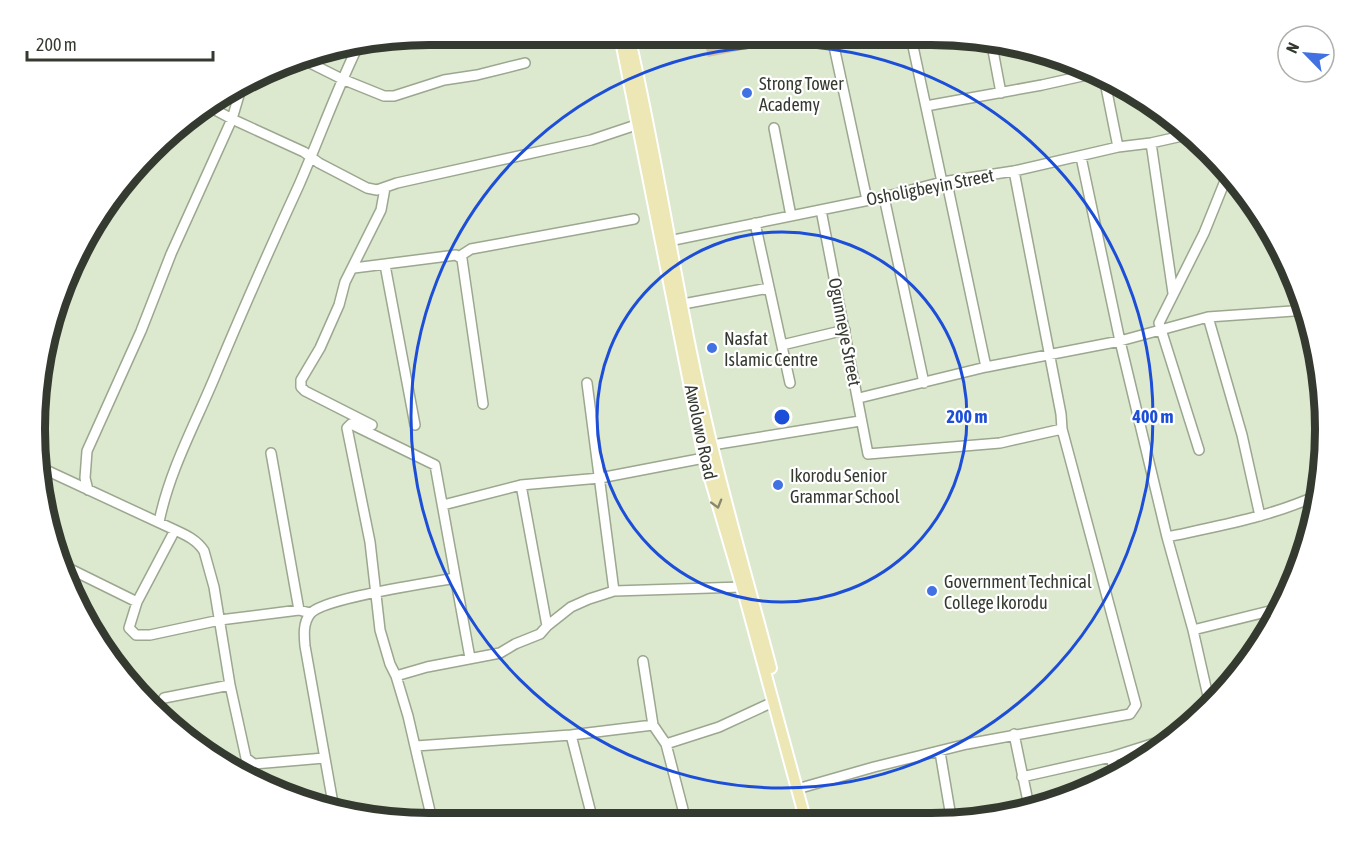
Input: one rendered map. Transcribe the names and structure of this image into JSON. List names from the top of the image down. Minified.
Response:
{"streets":{"main road":["Awolowo Road"],"street":["Osholigbeyin Street","Ogunneye Street"]},"crossings":[["Osholigbeyin Street","Ogunneye Street"],["Osholigbeyin Street","Awolowo Road"]],"places":["Strong Tower Academy","Nasfat Islamic Centre","Ikorodu Senior Grammar School","Government Technical College Ikorodu"],"scale_bar":"200 m","north":"top left","rings":["200 m","400 m"]}
